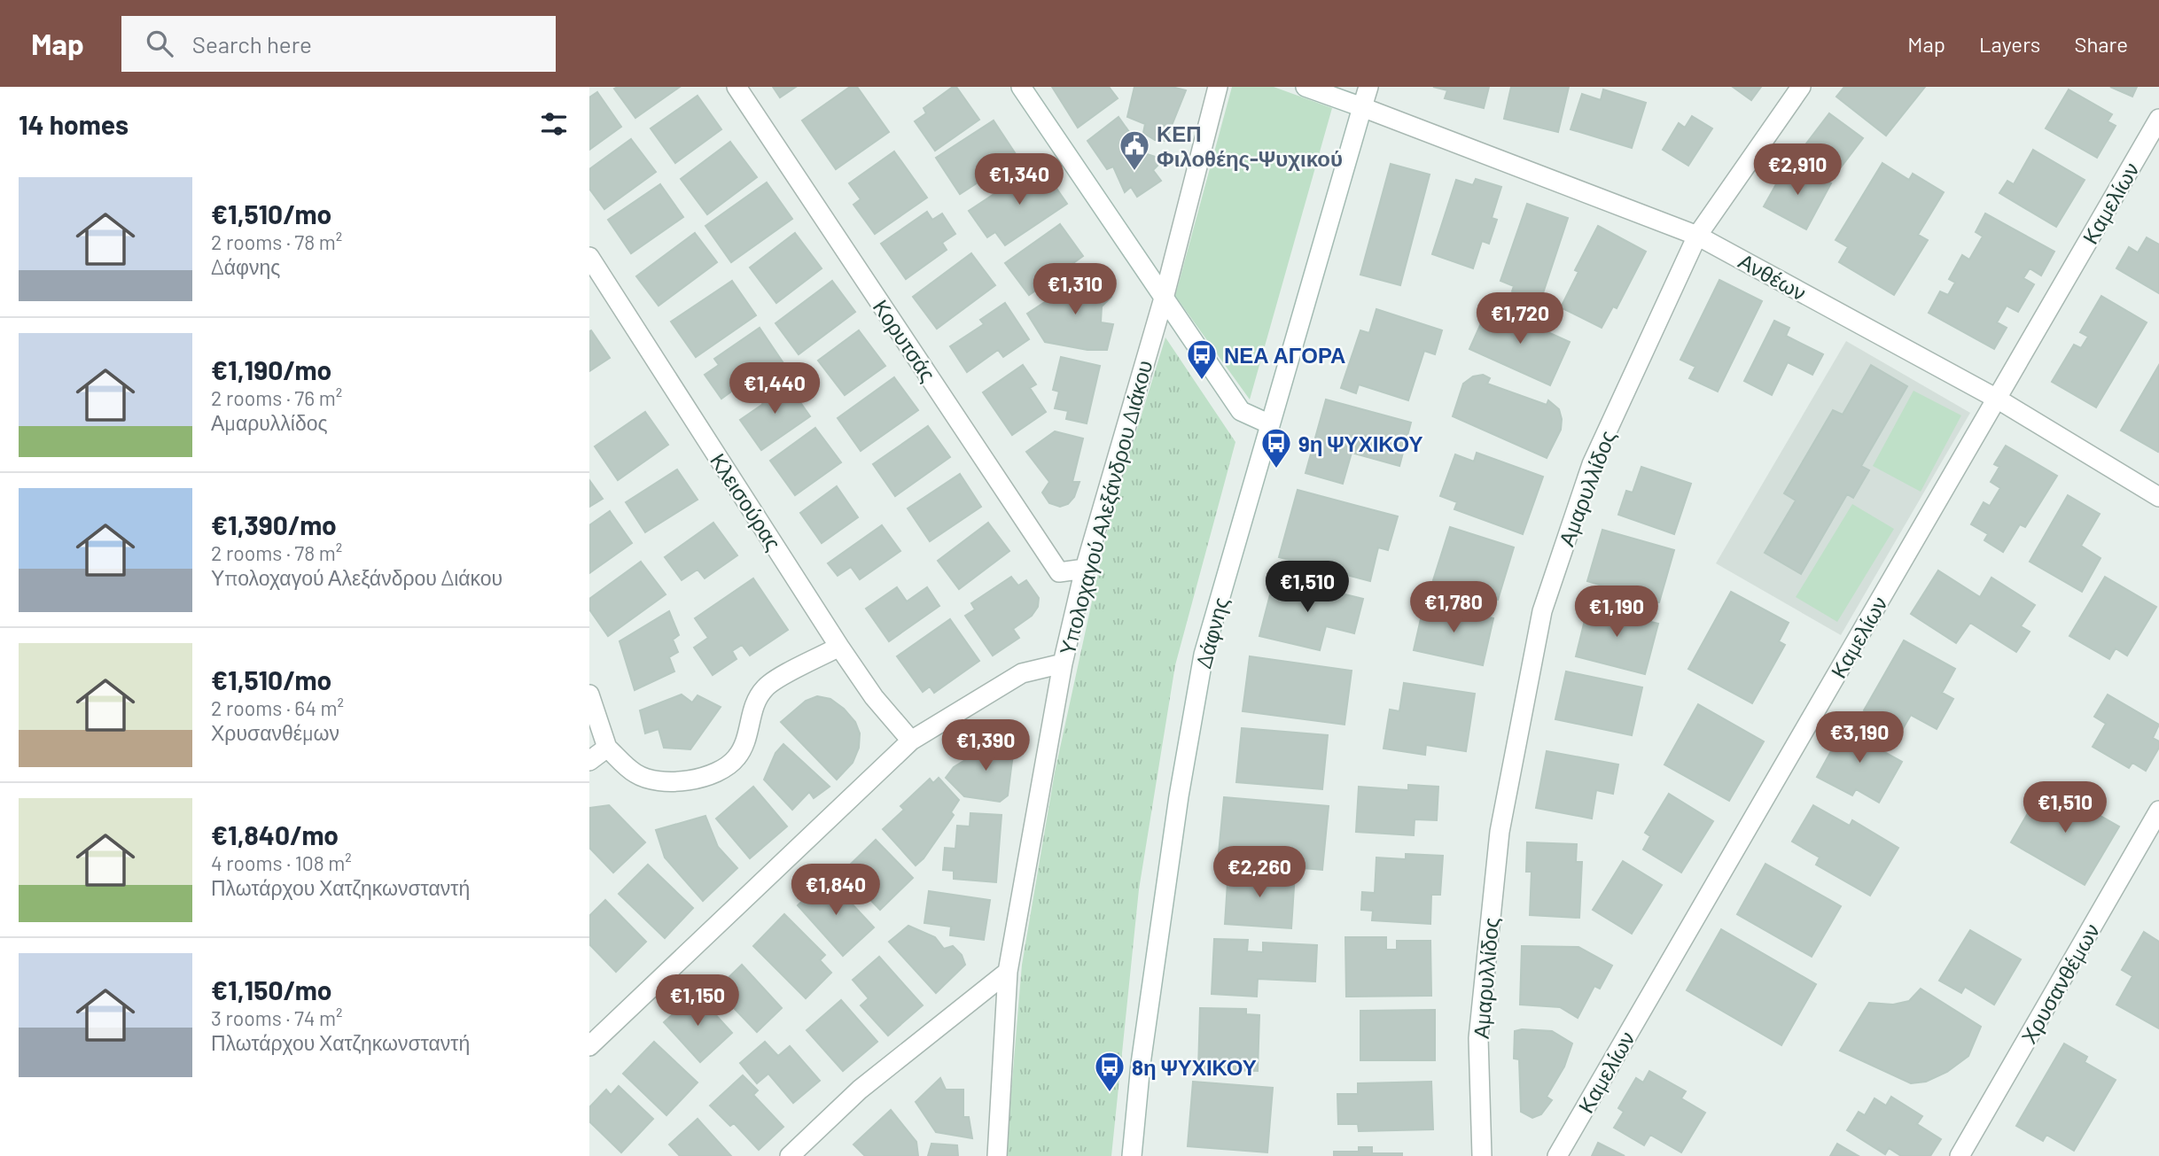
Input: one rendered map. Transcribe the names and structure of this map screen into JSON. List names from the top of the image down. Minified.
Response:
{"streets":{"street":["Καμελίων","Ανθέων","Κορυτσάς","Αμαρυλλίδος","Κλεισούρας","Υπολοχαγού Αλεξάνδρου Διάκου","Δάφνης","Χρυσανθέμων"]},"crossings":[["Καμελίων","Ανθέων"],["Ανθέων","Αμαρυλλίδος"],["Ανθέων","Δάφνης"],["Κορυτσάς","Υπολοχαγού Αλεξάνδρου Διάκου"]],"places":{"public building":["ΚΕΠ Φιλοθέης-Ψυχικού"],"bus stop":["ΝΕΑ ΑΓΟΡΑ","9η ΨΥΧΙΚΟΥ","8η ΨΥΧΙΚΟΥ"]},"page":{"header":"Map","search":"Search here","nav":["Map","Layers","Share"],"heading":"14 homes","price":["€2,910","€1,340","€1,310","€1,720","€1,440","€1,510","€1,780","€1,190","€3,190","€1,390","€1,510","€2,260","€1,840","€1,150"],"list":[{"name":"€1,510/mo","note":"2 rooms · 78 m² · Δάφνης"},{"name":"€1,190/mo","note":"2 rooms · 76 m² · Αμαρυλλίδος"},{"name":"€1,390/mo","note":"2 rooms · 78 m² · Υπολοχαγού Αλεξάνδρου Διάκου"},{"name":"€1,510/mo","note":"2 rooms · 64 m² · Χρυσανθέμων"},{"name":"€1,840/mo","note":"4 rooms · 108 m² · Πλωτάρχου Χατζηκωνσταντή"},{"name":"€1,150/mo","note":"3 rooms · 74 m² · Πλωτάρχου Χατζηκωνσταντή"}]}}
